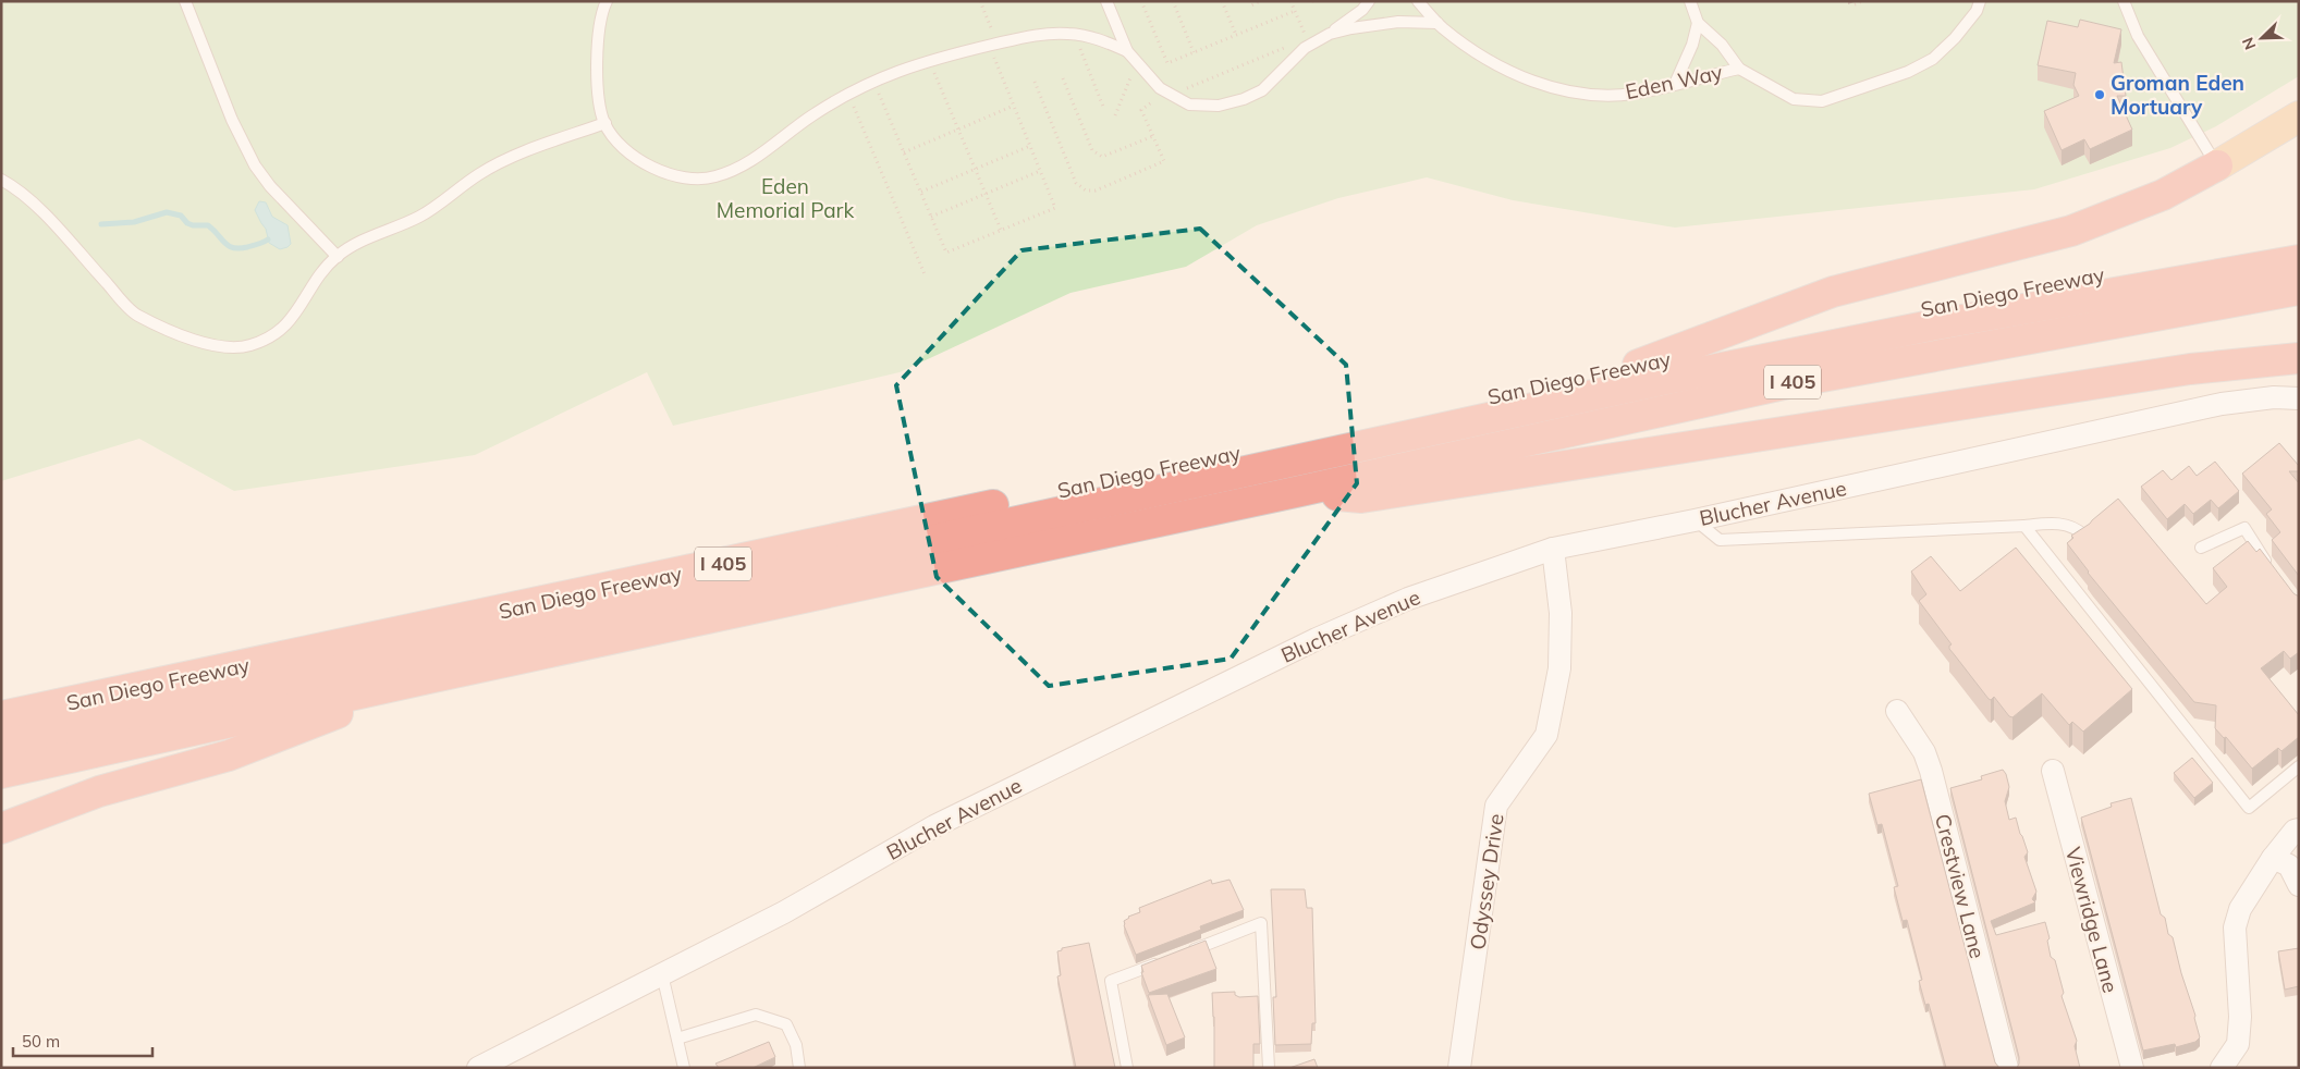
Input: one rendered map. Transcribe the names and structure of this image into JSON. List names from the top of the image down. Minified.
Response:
{"streets":{"highway":["San Diego Freeway","I 405"],"street":["Blucher Avenue","Odyssey Drive","Crestview Lane","Viewridge Lane"],"lane":["Eden Way"]},"crossings":[["Blucher Avenue","Odyssey Drive"]],"parks":["Eden Memorial Park"],"places":["Groman Eden Mortuary"],"scale_bar":"50 m","north":"bottom left"}
